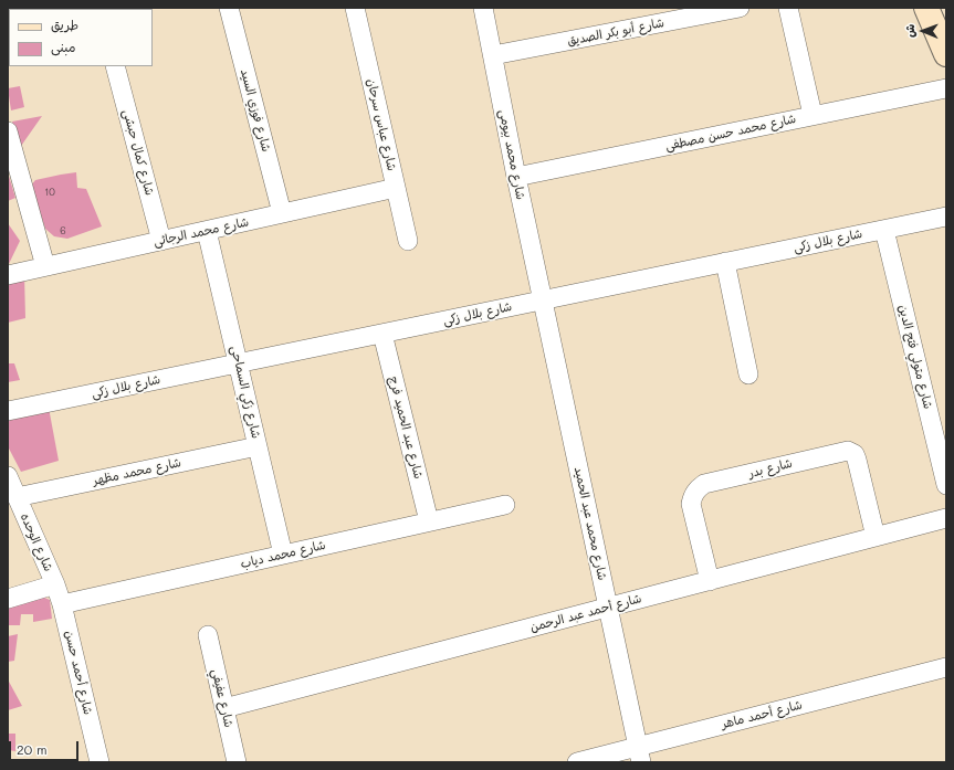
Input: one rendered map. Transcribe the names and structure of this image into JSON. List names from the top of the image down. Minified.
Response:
{"streets":{"street":["شارع أبو بكر الصديق","شارع فوزي السيد","شارع عباس سرحان","شارع محمد حسن مصطفى","شارع كمال حبشى","شارع محمد بيومى","شارع محمد الرجائى","شارع بلال زكى","شارع متولي فتح الدين","شارع زكي السماحى","شارع عبد الحميد فرج","شارع بدر","شارع محمد مظهر","شارع محمد عبد الحميد","شارع الوحده","شارع محمد دياب","شارع أحمد عبد الرحمن","شارع أحمد حسن","شارع عفيفي","شارع أحمد ماهر"]},"crossings":[["شارع أبو بكر الصديق","شارع محمد بيومى"],["شارع فوزي السيد","شارع محمد الرجائى"],["شارع عباس سرحان","شارع محمد الرجائى"],["شارع محمد حسن مصطفى","شارع محمد بيومى"],["شارع كمال حبشى","شارع محمد الرجائى"],["شارع محمد بيومى","شارع بلال زكى"],["شارع محمد بيومى","شارع محمد عبد الحميد"],["شارع محمد الرجائى","شارع زكي السماحى"],["شارع بلال زكى","شارع متولي فتح الدين"],["شارع بلال زكى","شارع زكي السماحى"],["شارع بلال زكى","شارع عبد الحميد فرج"],["شارع بلال زكى","شارع محمد عبد الحميد"],["شارع زكي السماحى","شارع محمد مظهر"],["شارع زكي السماحى","شارع محمد دياب"],["شارع عبد الحميد فرج","شارع محمد دياب"],["شارع بدر","شارع أحمد عبد الرحمن"],["شارع محمد مظهر","شارع الوحده"],["شارع محمد عبد الحميد","شارع أحمد عبد الرحمن"],["شارع محمد عبد الحميد","شارع أحمد ماهر"],["شارع الوحده","شارع أحمد حسن"],["شارع محمد دياب","شارع أحمد حسن"],["شارع أحمد عبد الرحمن","شارع عفيفي"]],"house_numbers":["10","6"],"legend":["طريق","مبنى"],"scale_bar":"20 m","north":"left"}
